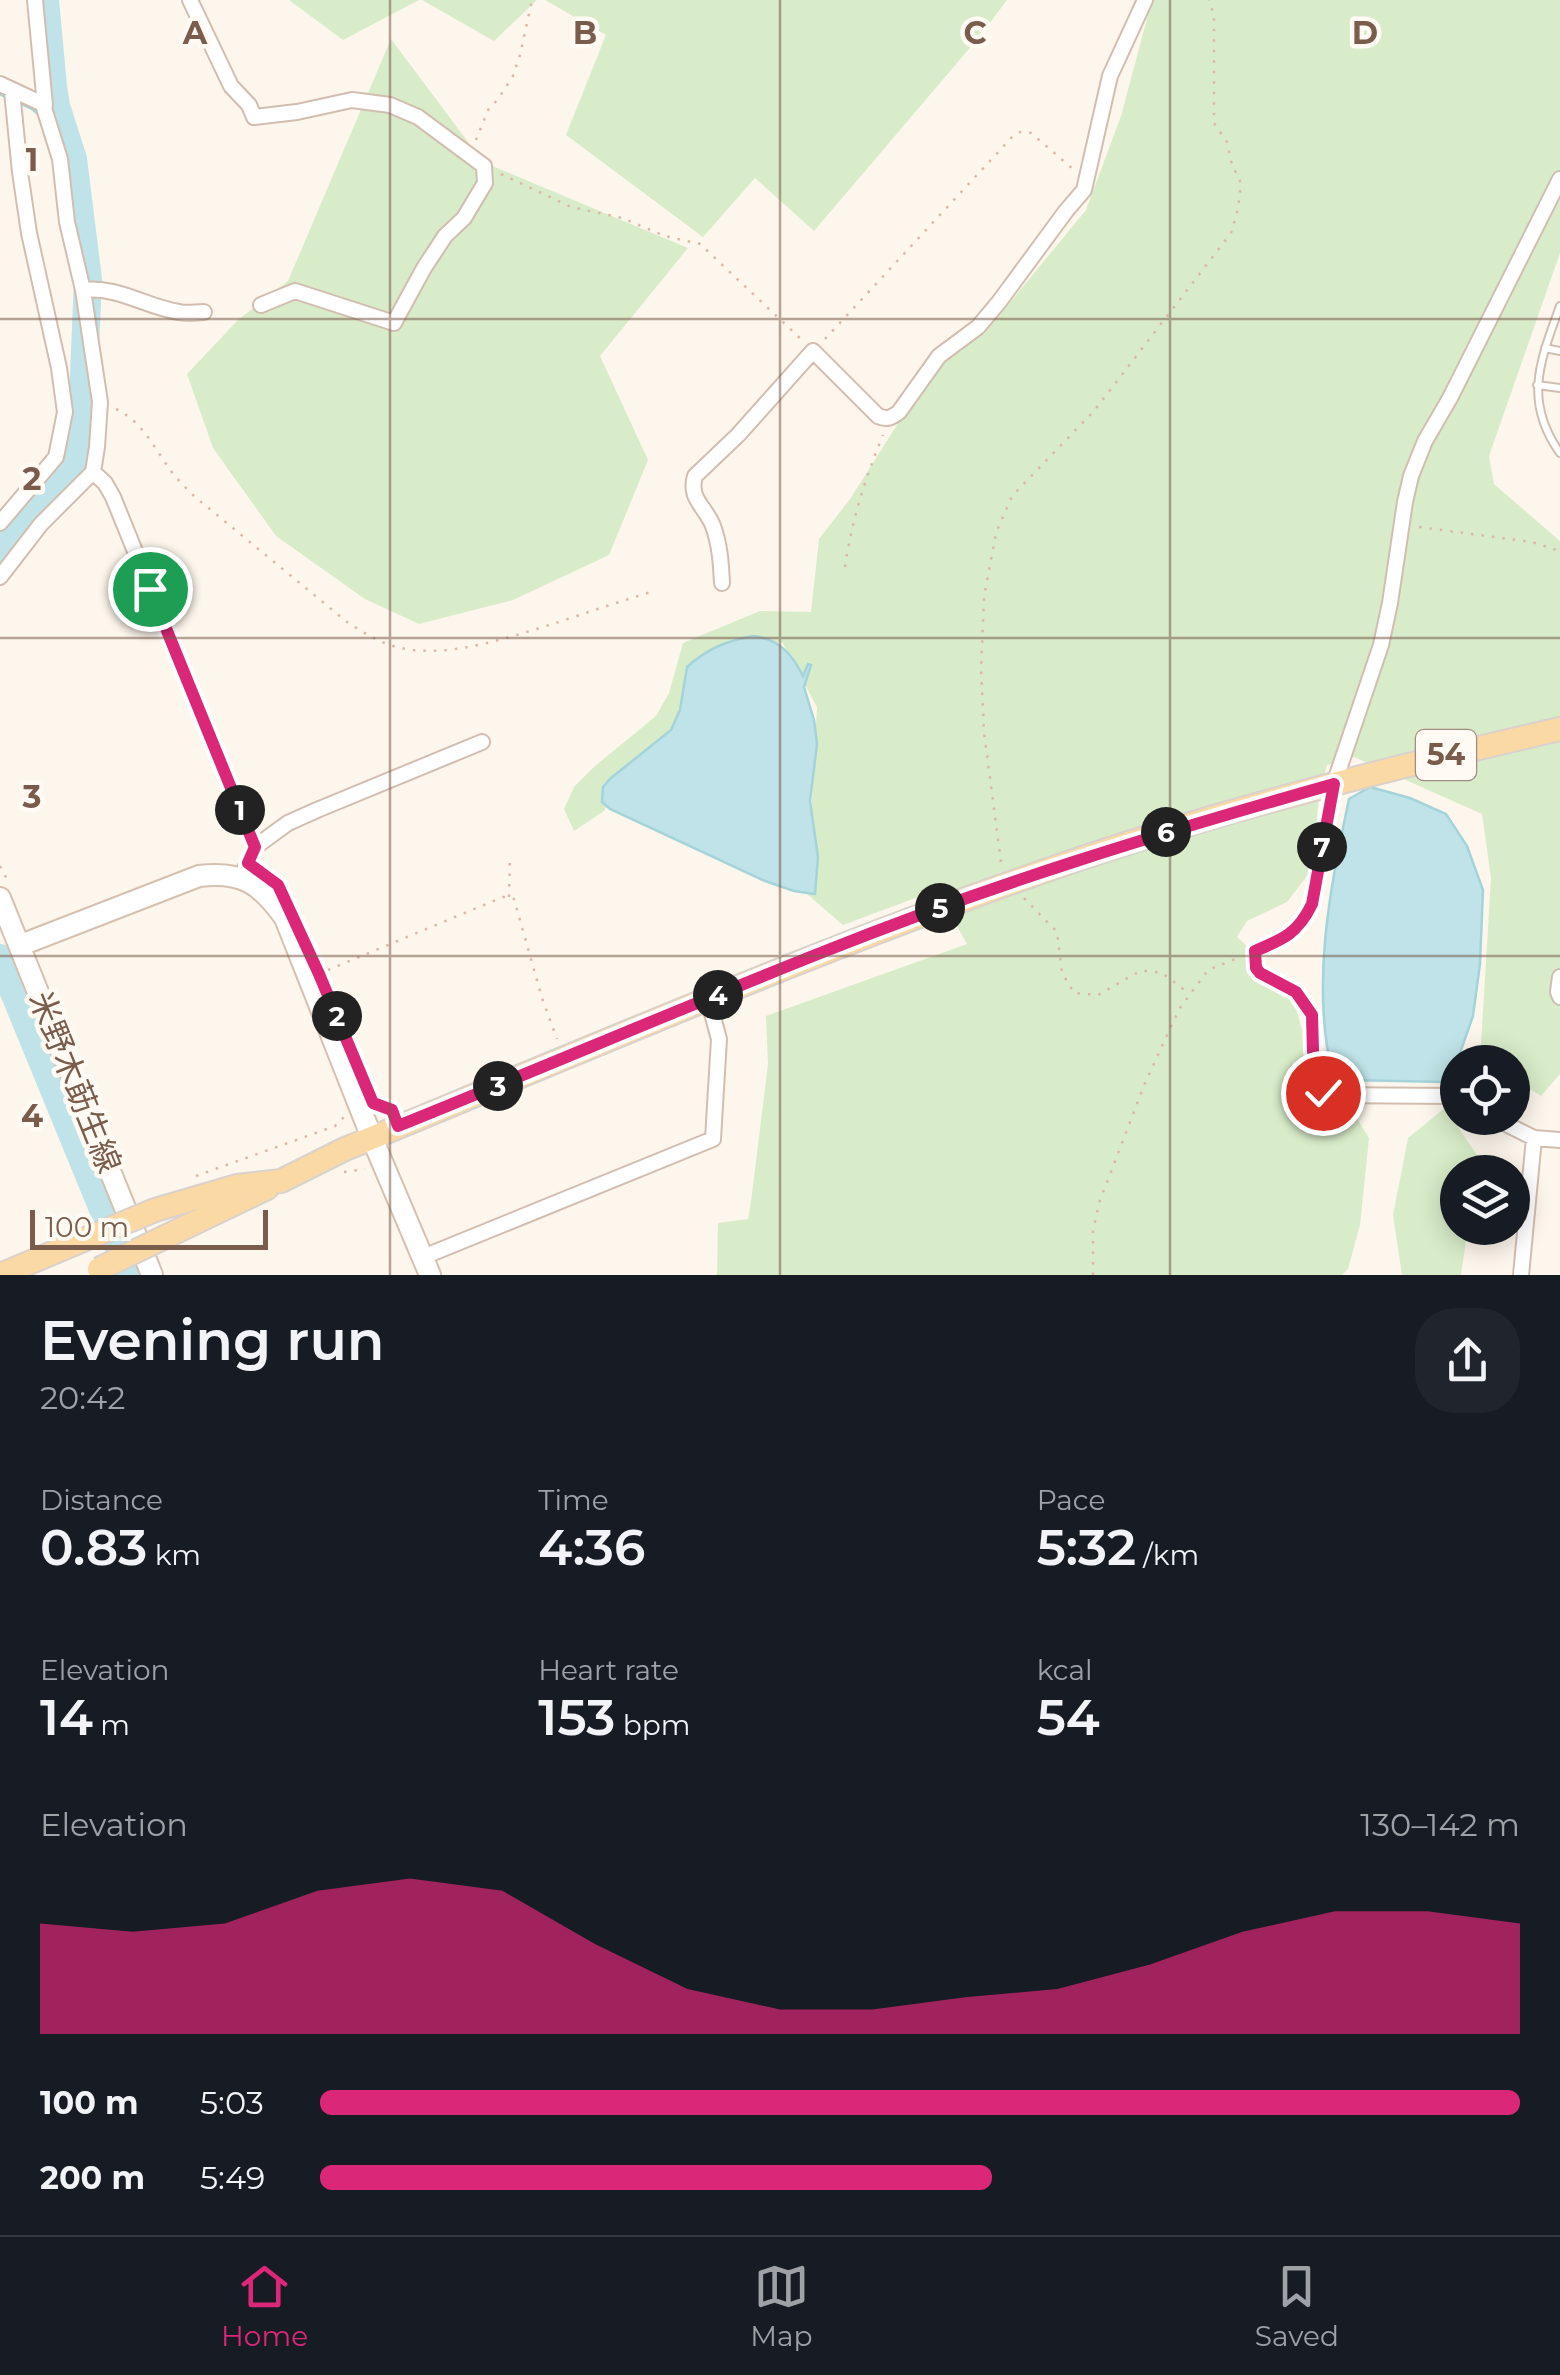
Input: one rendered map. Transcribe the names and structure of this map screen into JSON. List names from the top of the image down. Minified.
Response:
{"streets":{"main road":["54","米野木莇生線"]},"scale_bar":"100 m","page":{"pins":["1","6","7","5","4","2","3"],"scale":"100 m","heading":["Evening run","20:42"],"stats":[["Distance","0.83 km"],["Time","4:36"],["Pace","5:32 /km"],["Elevation","14 m"],["Heart rate","153 bpm"],["kcal","54"]],"chart":["Elevation","130–142 m"],"list":[{"name":"100 m","note":"5:03"},{"name":"200 m","note":"5:49"}],"tabs":["Home","Map","Saved"]},"grid":{"columns":["A","B","C","D"],"rows":["1","2","3","4"]}}
